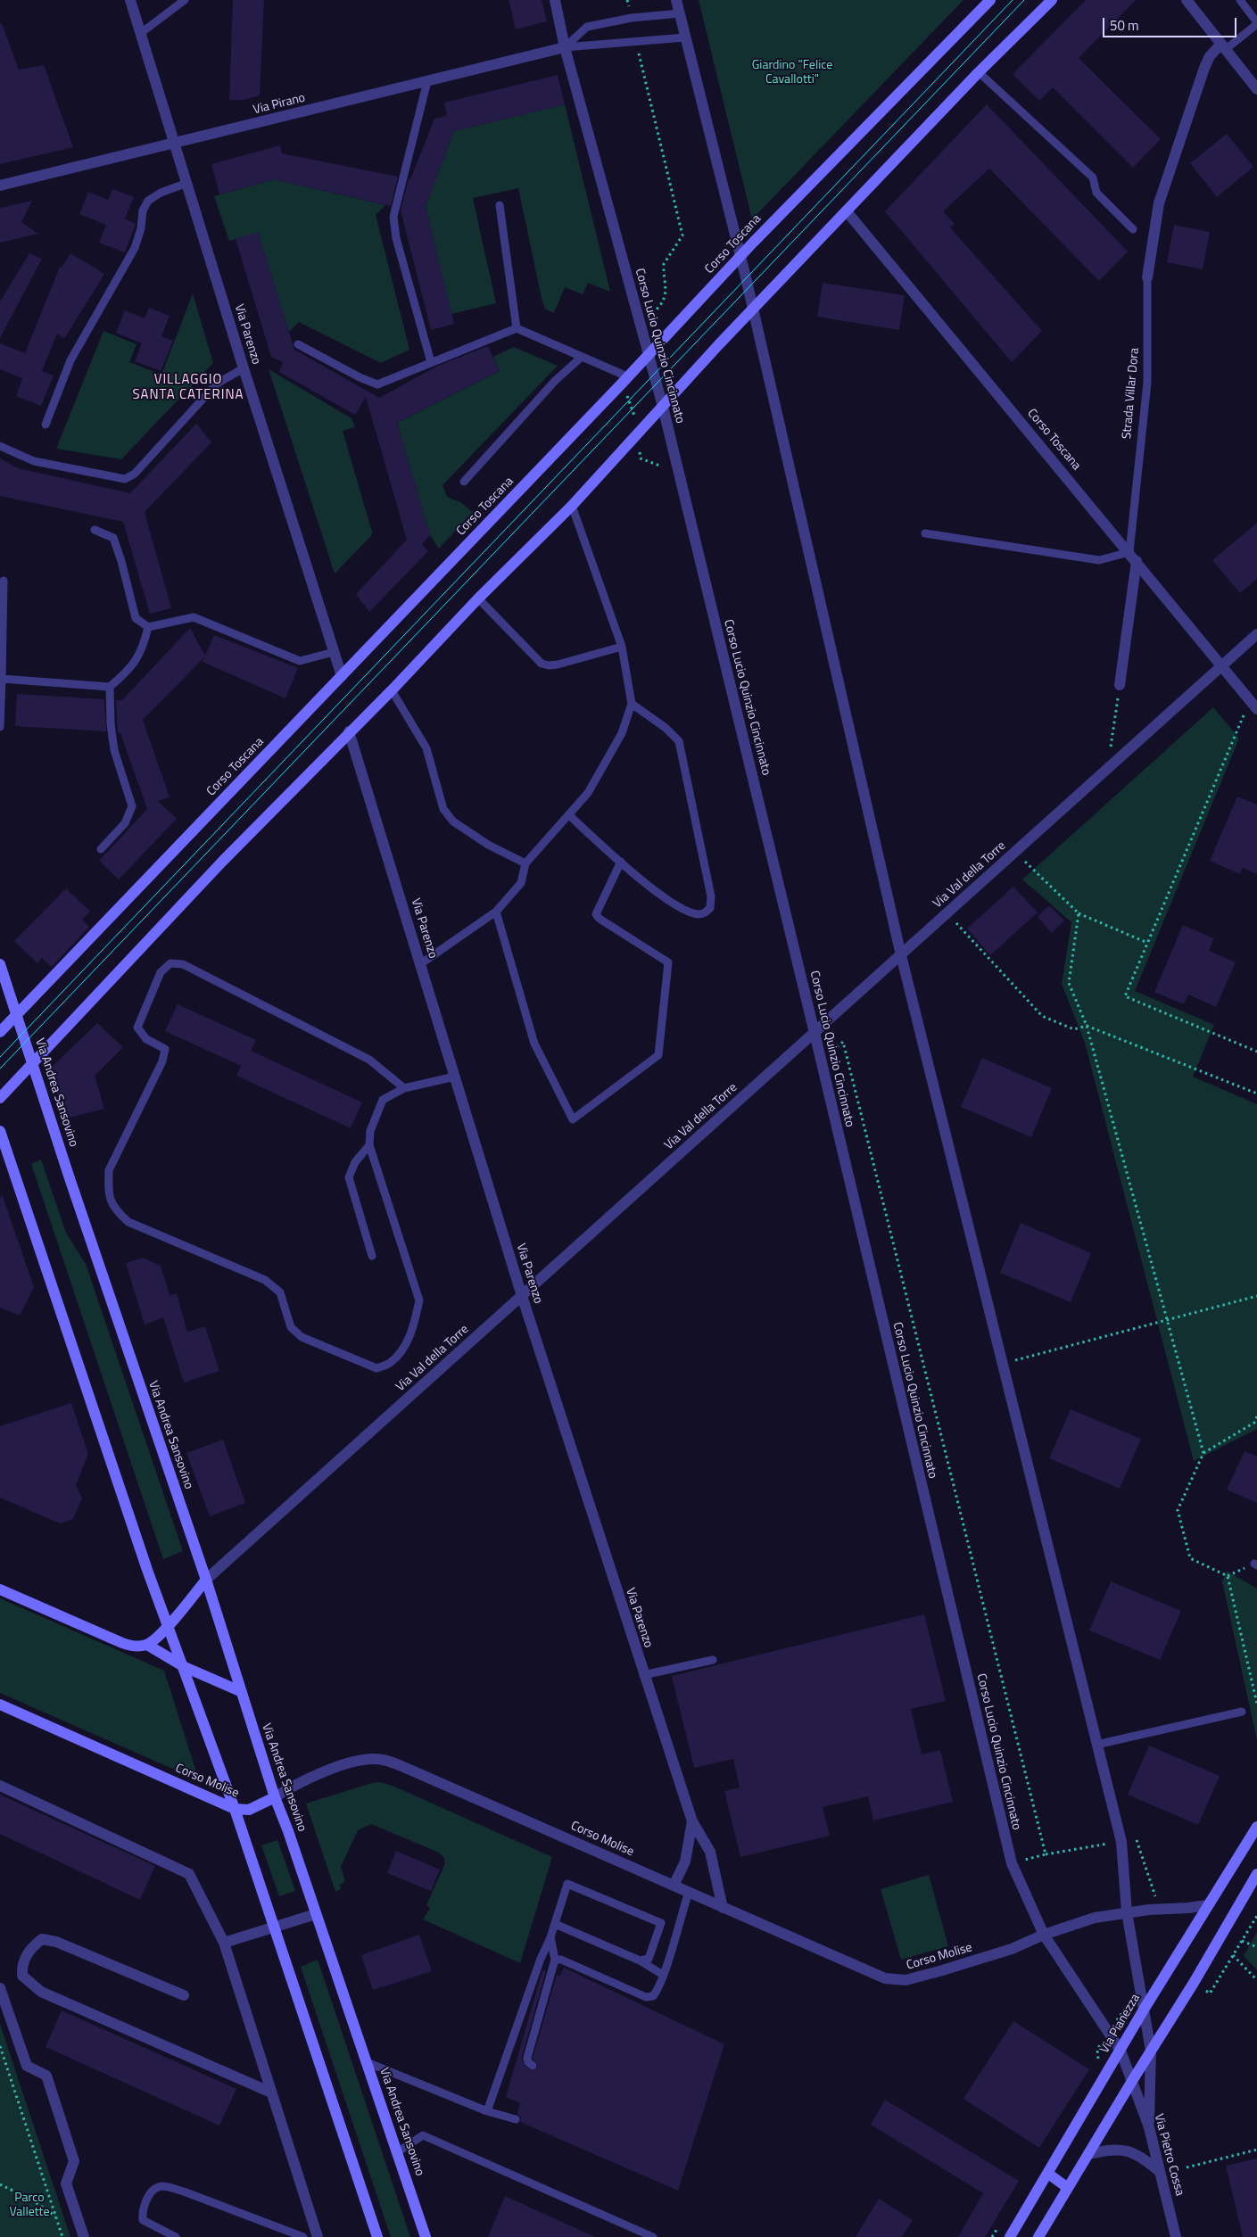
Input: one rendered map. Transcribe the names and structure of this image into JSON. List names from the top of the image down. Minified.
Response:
{"streets":{"street":["Via Pirano","Corso Toscana","Via Parenzo","Corso Lucio Quinzio Cincinnato","Strada Villar Dora","Via Val della Torre","Via Andrea Sansovino","Corso Molise","Via Pianezza","Via Pietro Cossa"]},"crossings":[["Via Pirano","Via Parenzo"],["Via Pirano","Corso Lucio Quinzio Cincinnato"],["Corso Toscana","Via Parenzo"],["Corso Toscana","Corso Lucio Quinzio Cincinnato"],["Corso Toscana","Strada Villar Dora"],["Corso Toscana","Via Val della Torre"],["Corso Toscana","Via Andrea Sansovino"],["Via Parenzo","Via Val della Torre"],["Via Parenzo","Corso Molise"],["Corso Lucio Quinzio Cincinnato","Via Val della Torre"],["Corso Lucio Quinzio Cincinnato","Corso Molise"],["Corso Lucio Quinzio Cincinnato","Via Pianezza"],["Corso Lucio Quinzio Cincinnato","Via Pietro Cossa"],["Via Val della Torre","Via Andrea Sansovino"],["Via Andrea Sansovino","Corso Molise"],["Corso Molise","Via Pianezza"]],"districts":["VILLAGGIO SANTA CATERINA"],"parks":["Giardino \"Felice Cavallotti\"","Parco Vallette"],"scale_bar":"50 m"}
